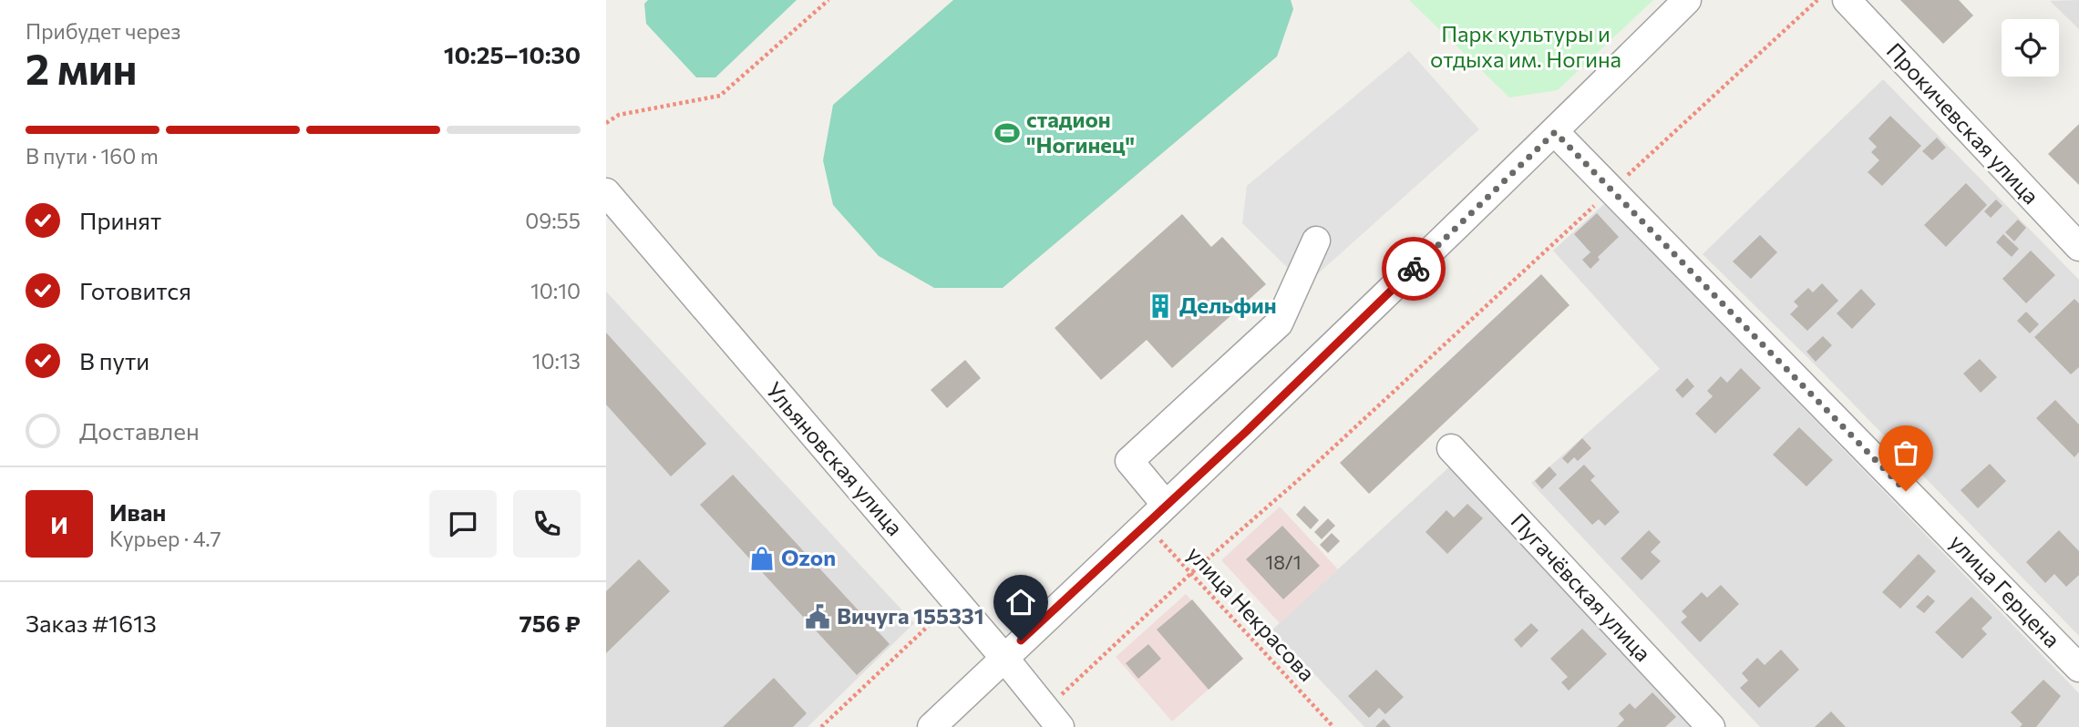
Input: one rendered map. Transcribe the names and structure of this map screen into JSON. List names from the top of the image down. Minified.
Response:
{"streets":{"street":["Прокичевская улица","Ульяновская улица","Пугачёвская улица","улица Герцена"],"path":["улица Некрасова"]},"parks":["Парк культуры и отдыха им. Ногина"],"places":{"sports":["стадион \"Ногинец\""],"building":["Дельфин"],"shop":["Ozon"],"public building":["Вичуга 155331"]},"house_numbers":["18/1"],"page":{"heading":["2 мин","Прибудет через","10:25–10:30"],"panel":["Иван","Курьер · 4.7","Заказ #1613","756 ₽"],"bar":"В пути · 160 m","list":[["Принят","09:55"],["Готовится","10:10"],["В пути","10:13"],"Доставлен"],"round":"И"}}
